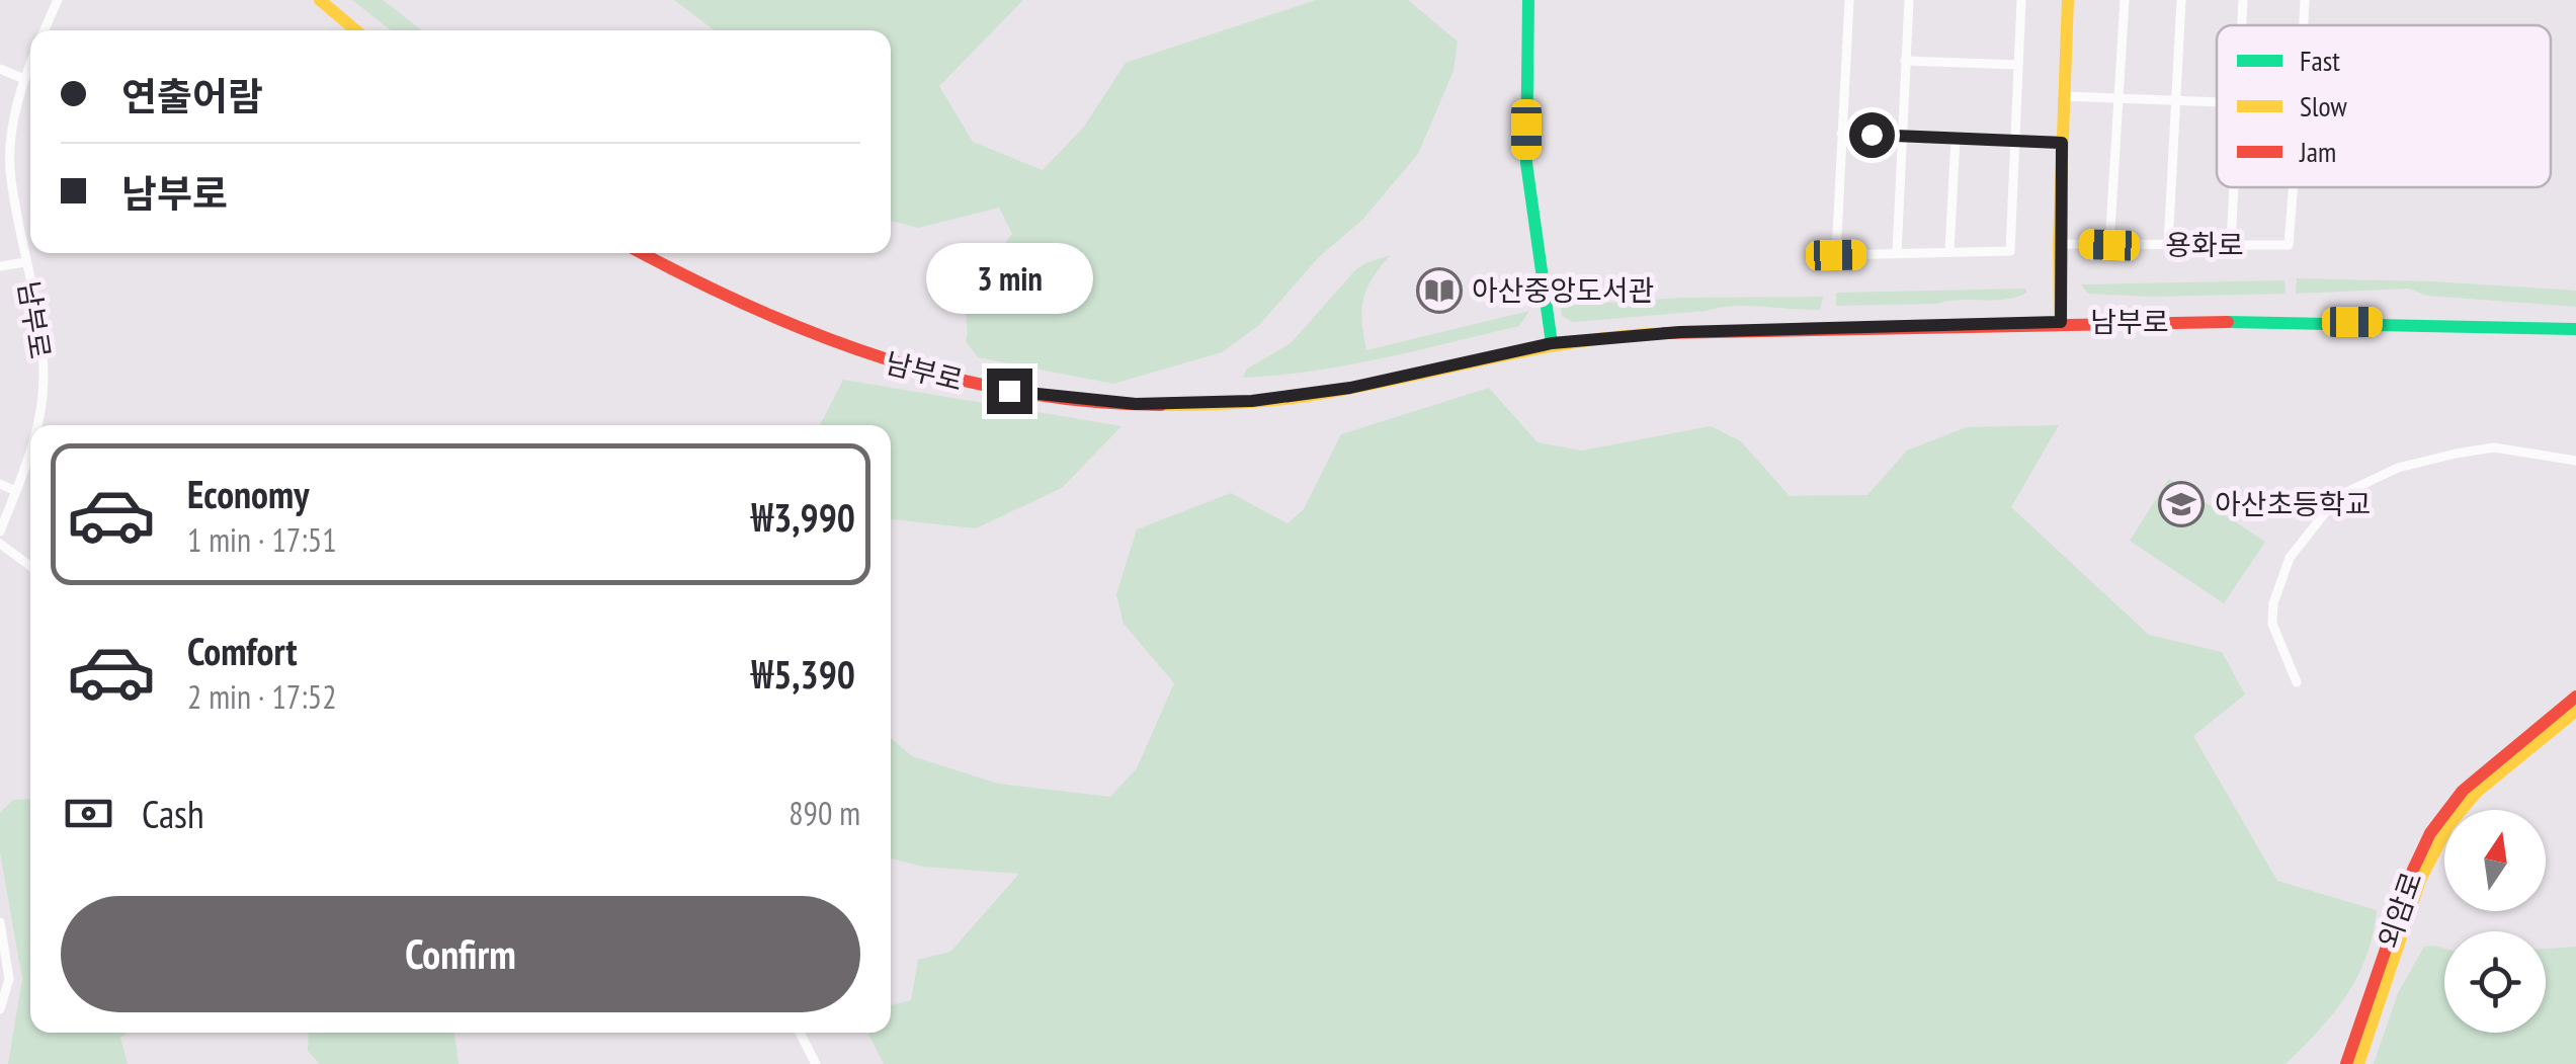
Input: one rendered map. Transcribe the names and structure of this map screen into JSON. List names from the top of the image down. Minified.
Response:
{"streets":{"street":["용화로","남부로","외암로"]},"places":{"library":["아산중앙도서관"],"school or university":["아산초등학교"]},"legend":["Fast","Slow","Jam"],"north":"top","page":{"banner":["연출어람","남부로"],"bubble":"3 min","list":[{"name":"Economy","note":"1 min · 17:51","value":"₩3,990"},{"name":"Comfort","note":"2 min · 17:52","value":"₩5,390"}],"pay":["Cash","890 m"],"buttons":"Confirm"}}
